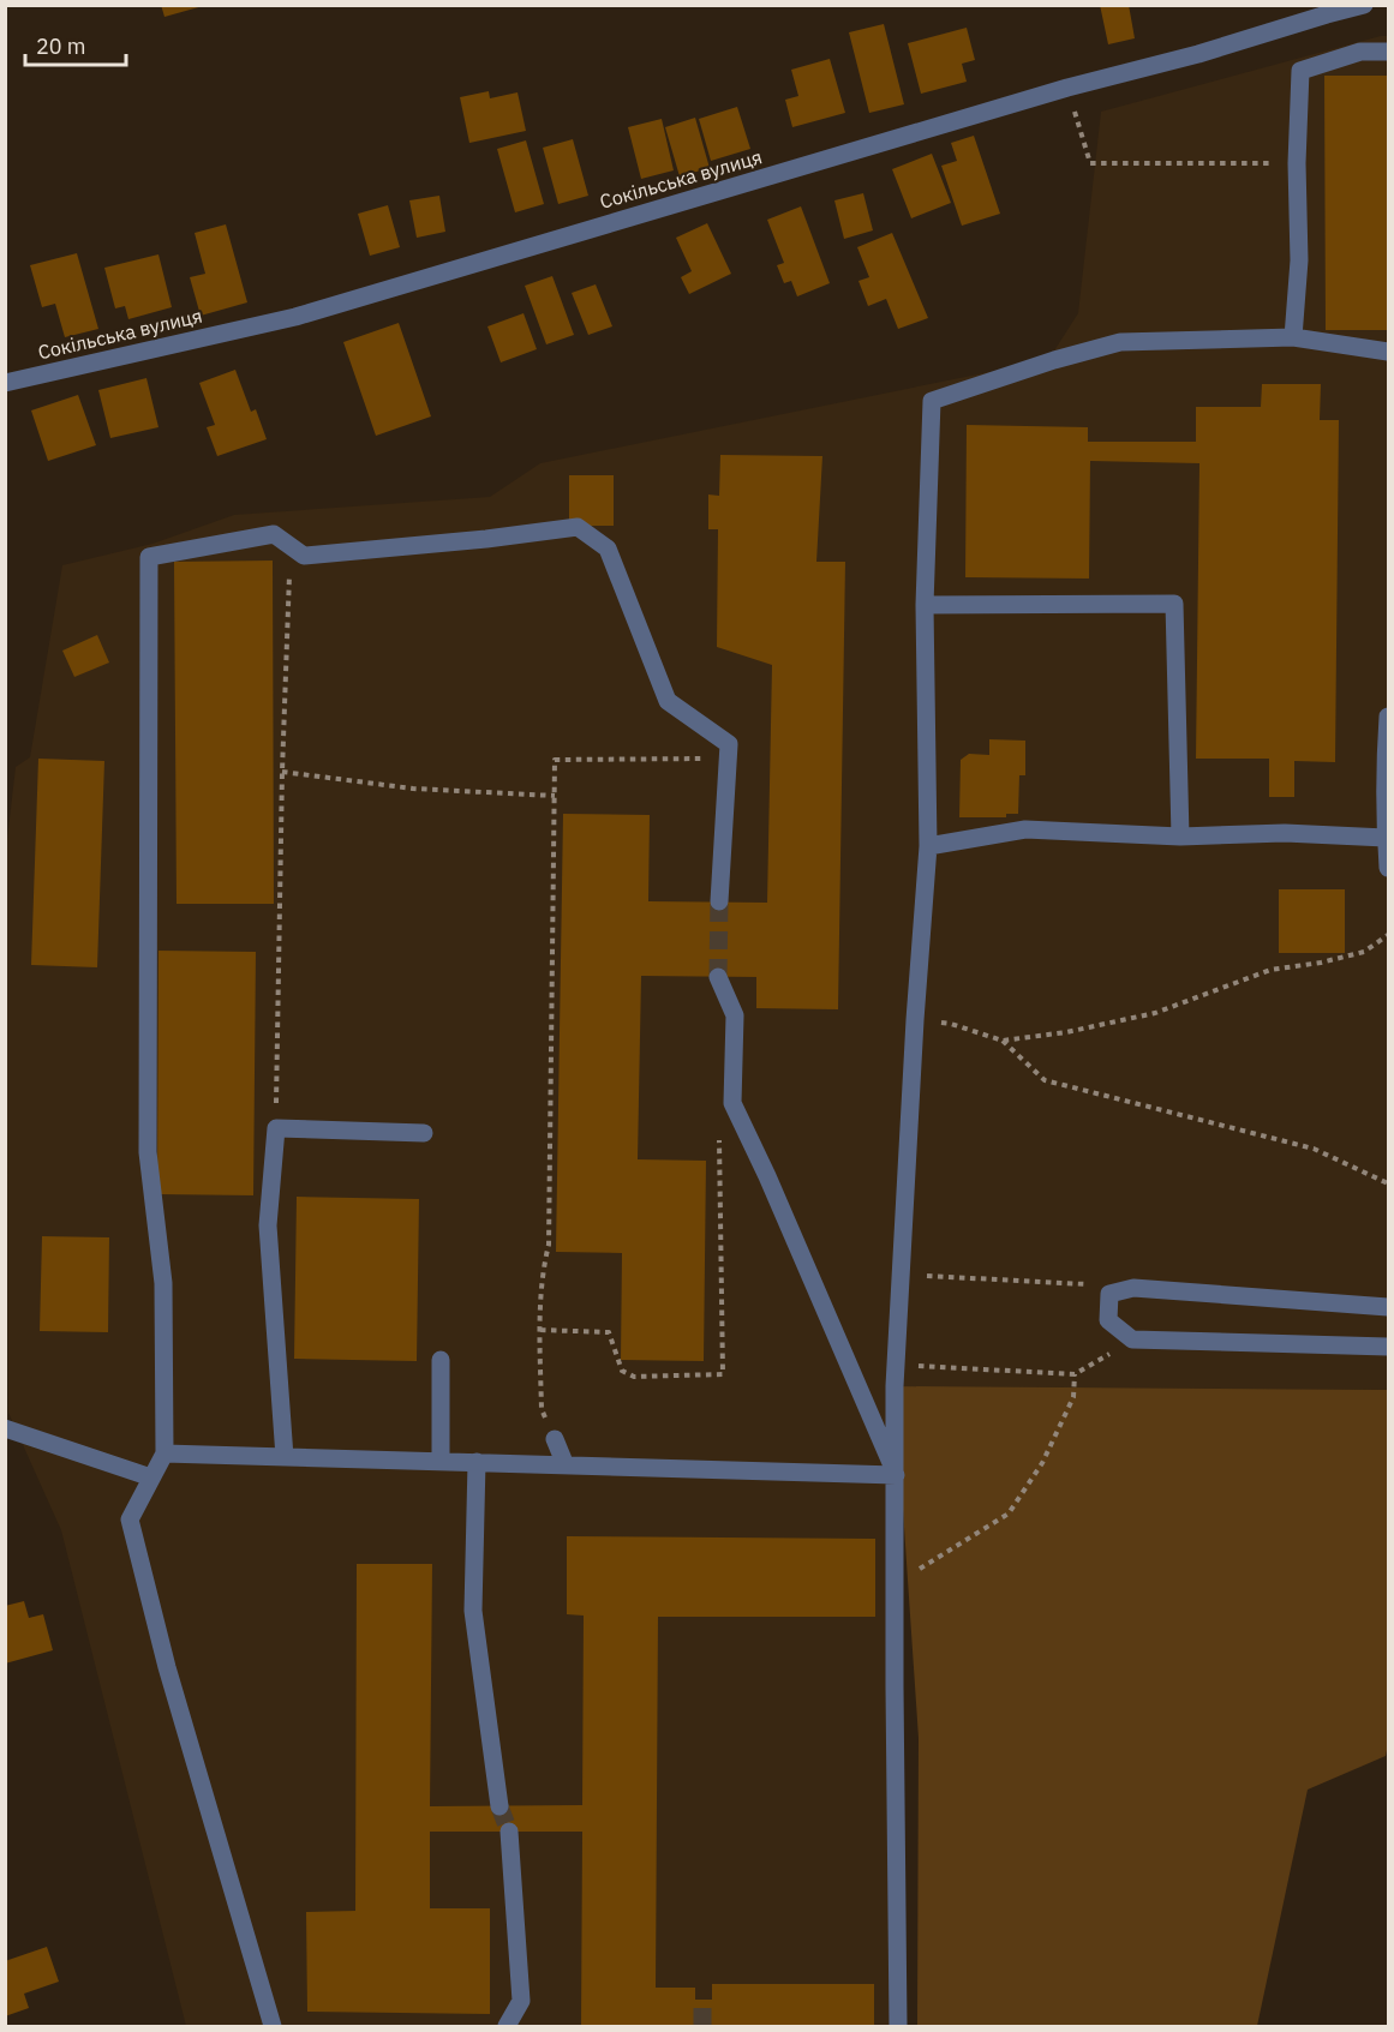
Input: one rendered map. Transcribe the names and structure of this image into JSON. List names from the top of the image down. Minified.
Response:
{"streets":{"street":["Сокільська вулиця"]},"scale_bar":"20 m"}
